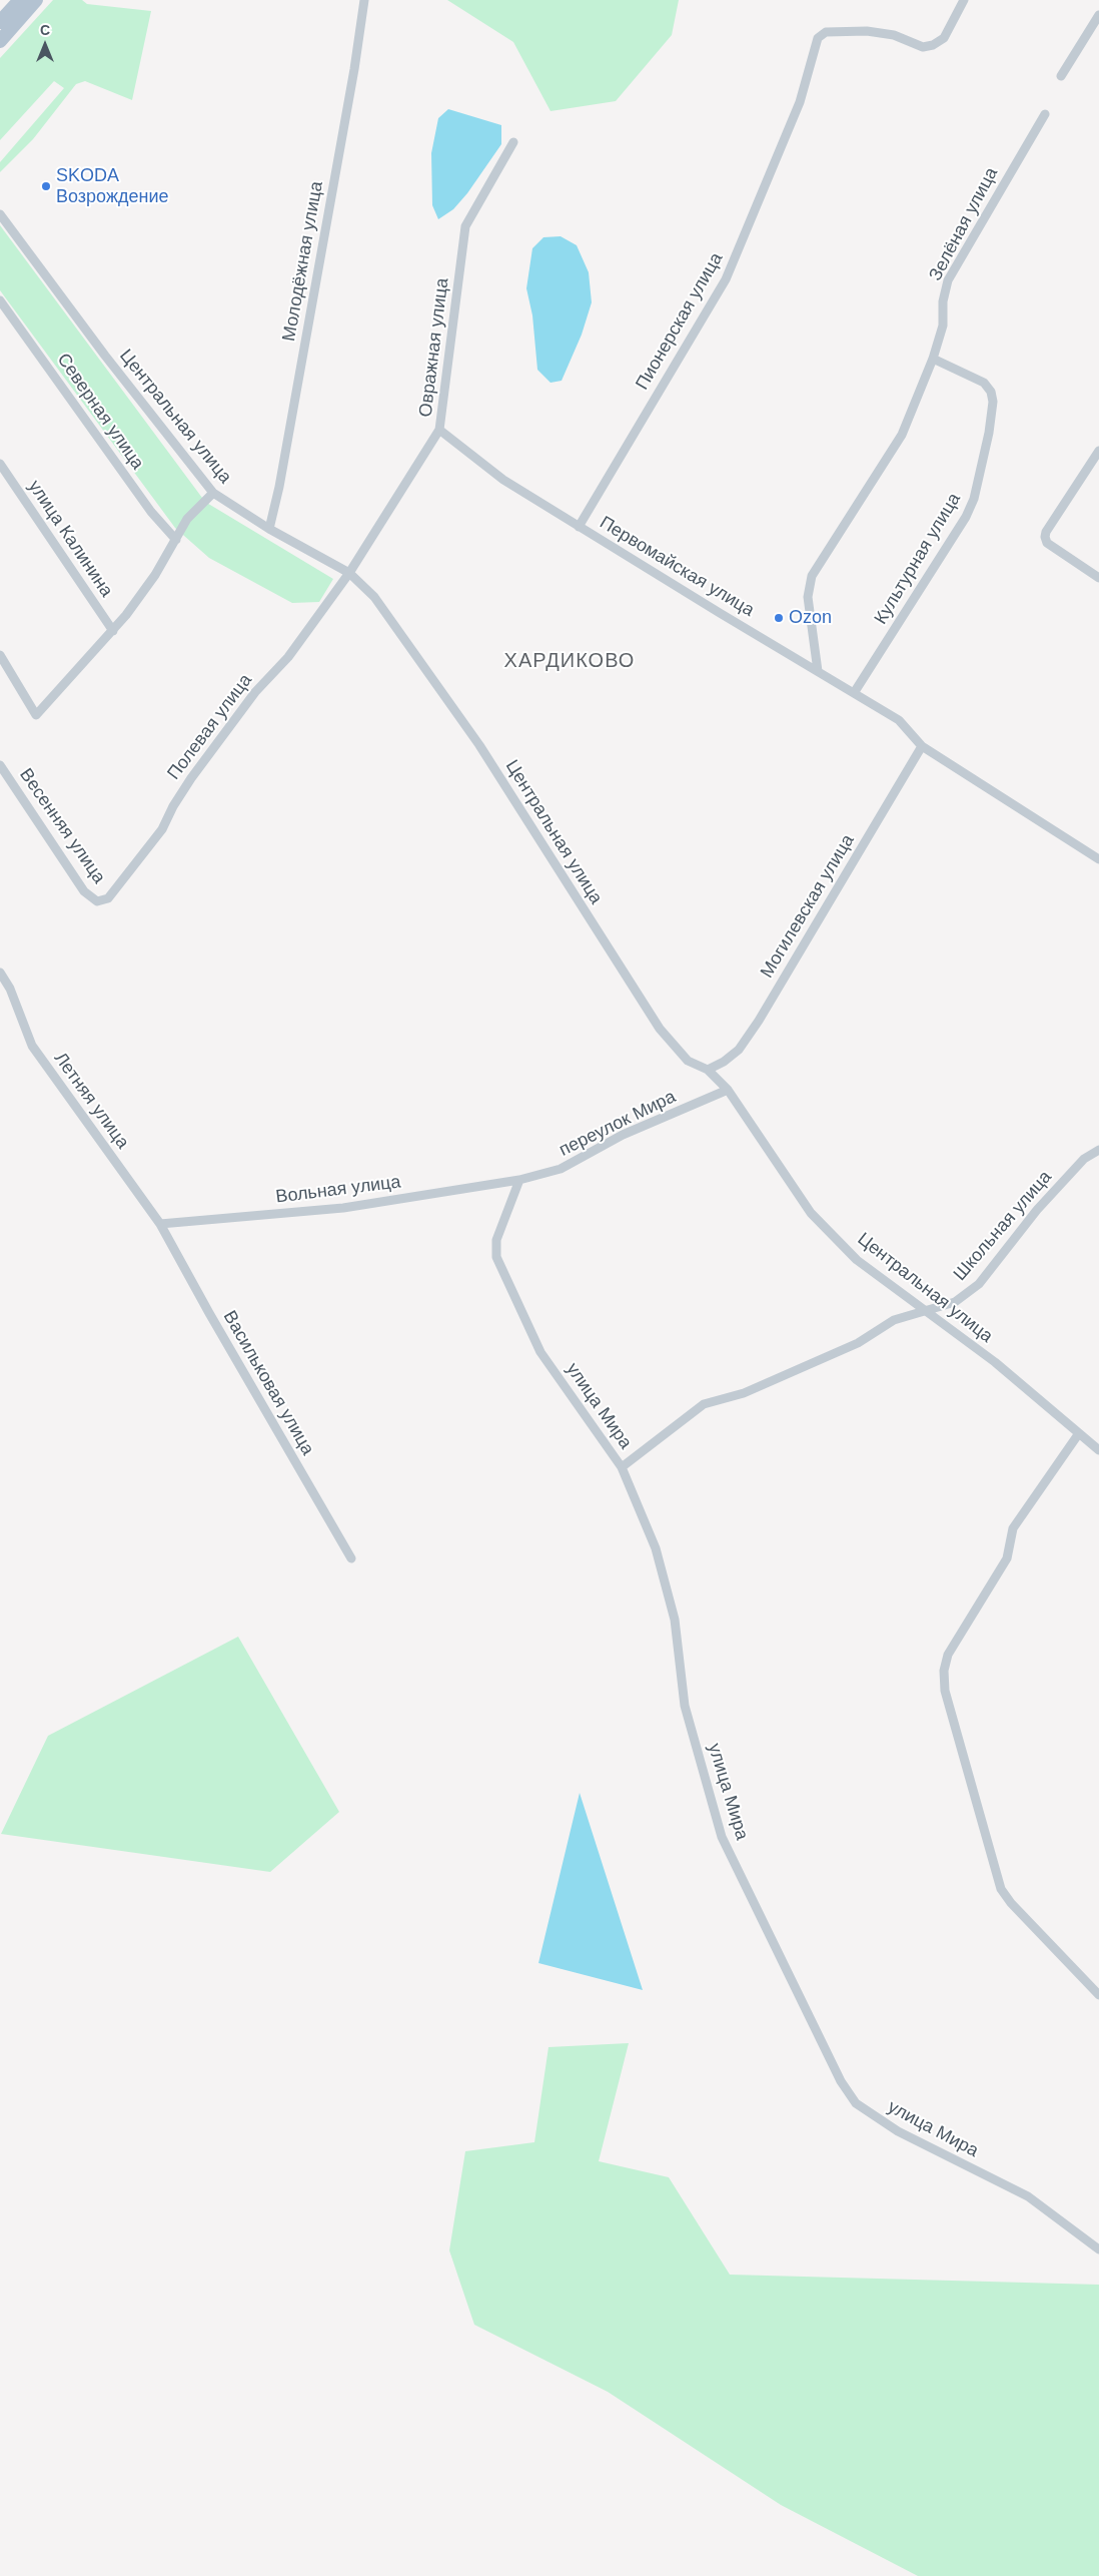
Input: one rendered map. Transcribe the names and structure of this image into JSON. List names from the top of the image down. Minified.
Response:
{"streets":{"street":["Зелёная улица","Молодёжная улица","Пионерская улица","Овражная улица","Северная улица","Центральная улица","улица Калинина","Культурная улица","Первомайская улица","Полевая улица","Весенняя улица","Могилевская улица","Летняя улица","переулок Мира","Вольная улица","Школьная улица","Васильковая улица","улица Мира"]},"crossings":[["Зелёная улица","Культурная улица"],["Зелёная улица","Первомайская улица"],["Молодёжная улица","Центральная улица"],["Пионерская улица","Первомайская улица"],["Овражная улица","Центральная улица"],["Овражная улица","Первомайская улица"],["Овражная улица","Полевая улица"],["Центральная улица","Полевая улица"],["Центральная улица","Могилевская улица"],["Центральная улица","переулок Мира"],["Центральная улица","Школьная улица"],["Культурная улица","Первомайская улица"],["Первомайская улица","Могилевская улица"],["Полевая улица","Весенняя улица"],["Летняя улица","Вольная улица"],["Летняя улица","Васильковая улица"],["переулок Мира","Вольная улица"],["переулок Мира","улица Мира"],["Вольная улица","Васильковая улица"],["Вольная улица","улица Мира"],["Школьная улица","улица Мира"]],"districts":["ХАРДИКОВО"],"places":["SKODA Возрождение","Ozon"],"north":"top"}
